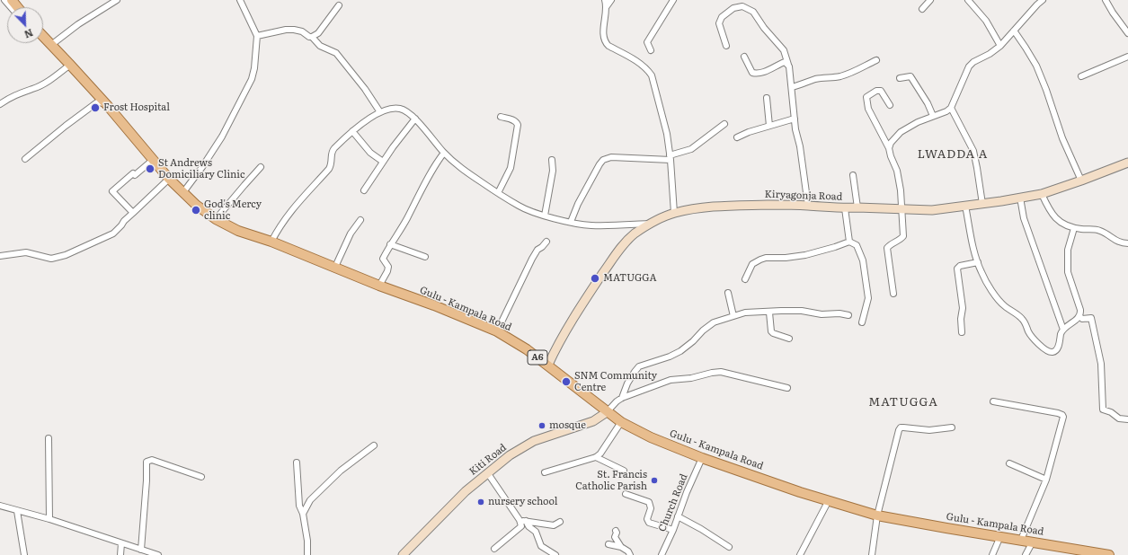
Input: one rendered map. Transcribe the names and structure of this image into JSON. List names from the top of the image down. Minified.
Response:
{"streets":{"main road":["Gulu - Kampala Road","A6"],"street":["Kiryagonja Road","Kiti Road","Church Road"]},"crossings":[["Kiryagonja Road","Gulu - Kampala Road"],["Gulu - Kampala Road","Kiti Road"],["Gulu - Kampala Road","Church Road"]],"districts":["LWADDA A","MATUGGA"],"places":["Frost Hospital","St Andrews Domiciliary Clinic","God's Mercy clinic","MATUGGA","SNM Community Centre","mosque","St. Francis Catholic Parish","nursery school"],"north":"bottom right"}
